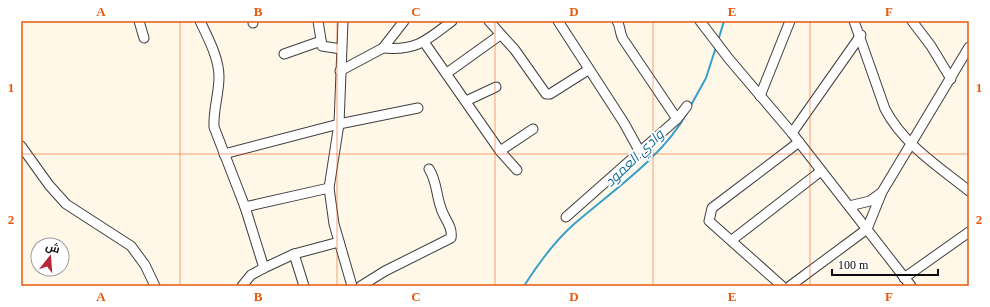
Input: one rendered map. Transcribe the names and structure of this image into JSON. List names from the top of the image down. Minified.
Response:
{"water":["وادي العمود"],"scale_bar":"100 m","north":"top","grid":{"columns":["A","B","C","D","E","F"],"rows":["1","2"]}}
